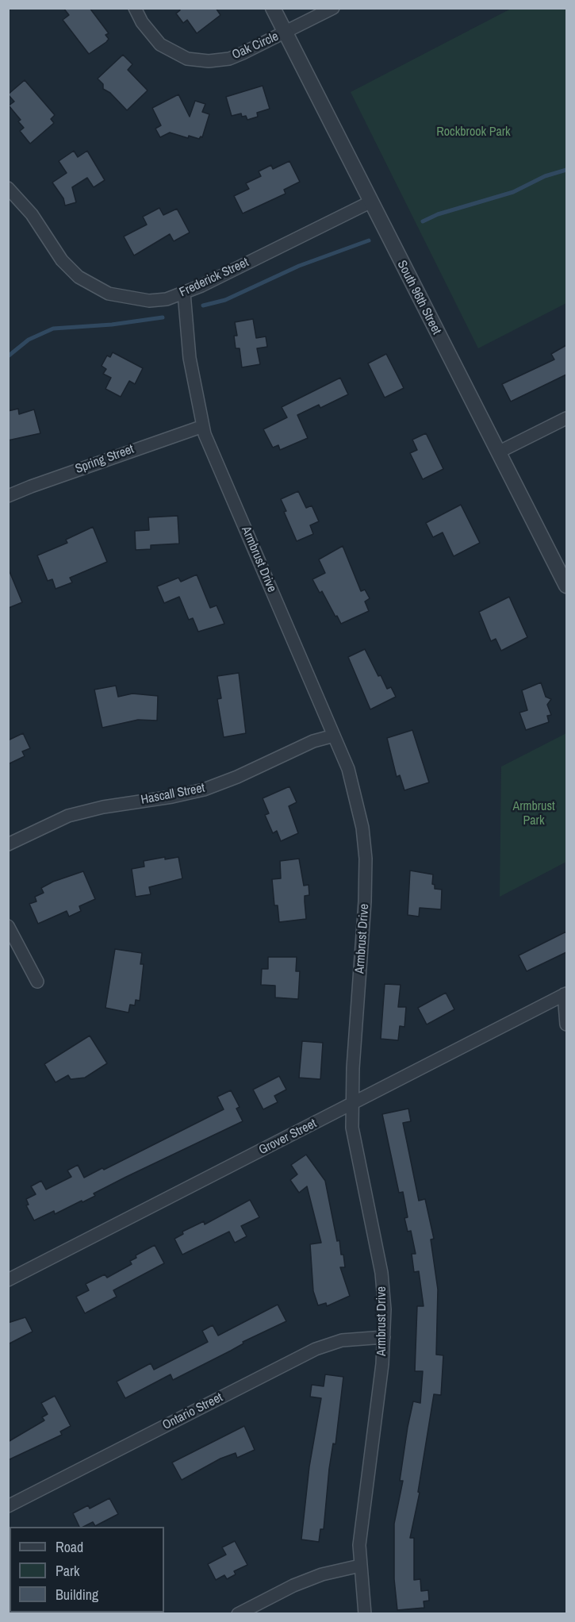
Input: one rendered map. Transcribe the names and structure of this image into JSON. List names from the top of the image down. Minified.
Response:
{"streets":{"street":["Oak Circle","Frederick Street","South 96th Street","Spring Street","Armbrust Drive","Hascall Street","Grover Street","Ontario Street"]},"crossings":[["Oak Circle","South 96th Street"],["Frederick Street","South 96th Street"],["Frederick Street","Armbrust Drive"],["Spring Street","Armbrust Drive"],["Armbrust Drive","Hascall Street"],["Armbrust Drive","Grover Street"],["Armbrust Drive","Ontario Street"]],"parks":["Rockbrook Park","Armbrust Park"],"legend":["Road","Park","Building"]}
